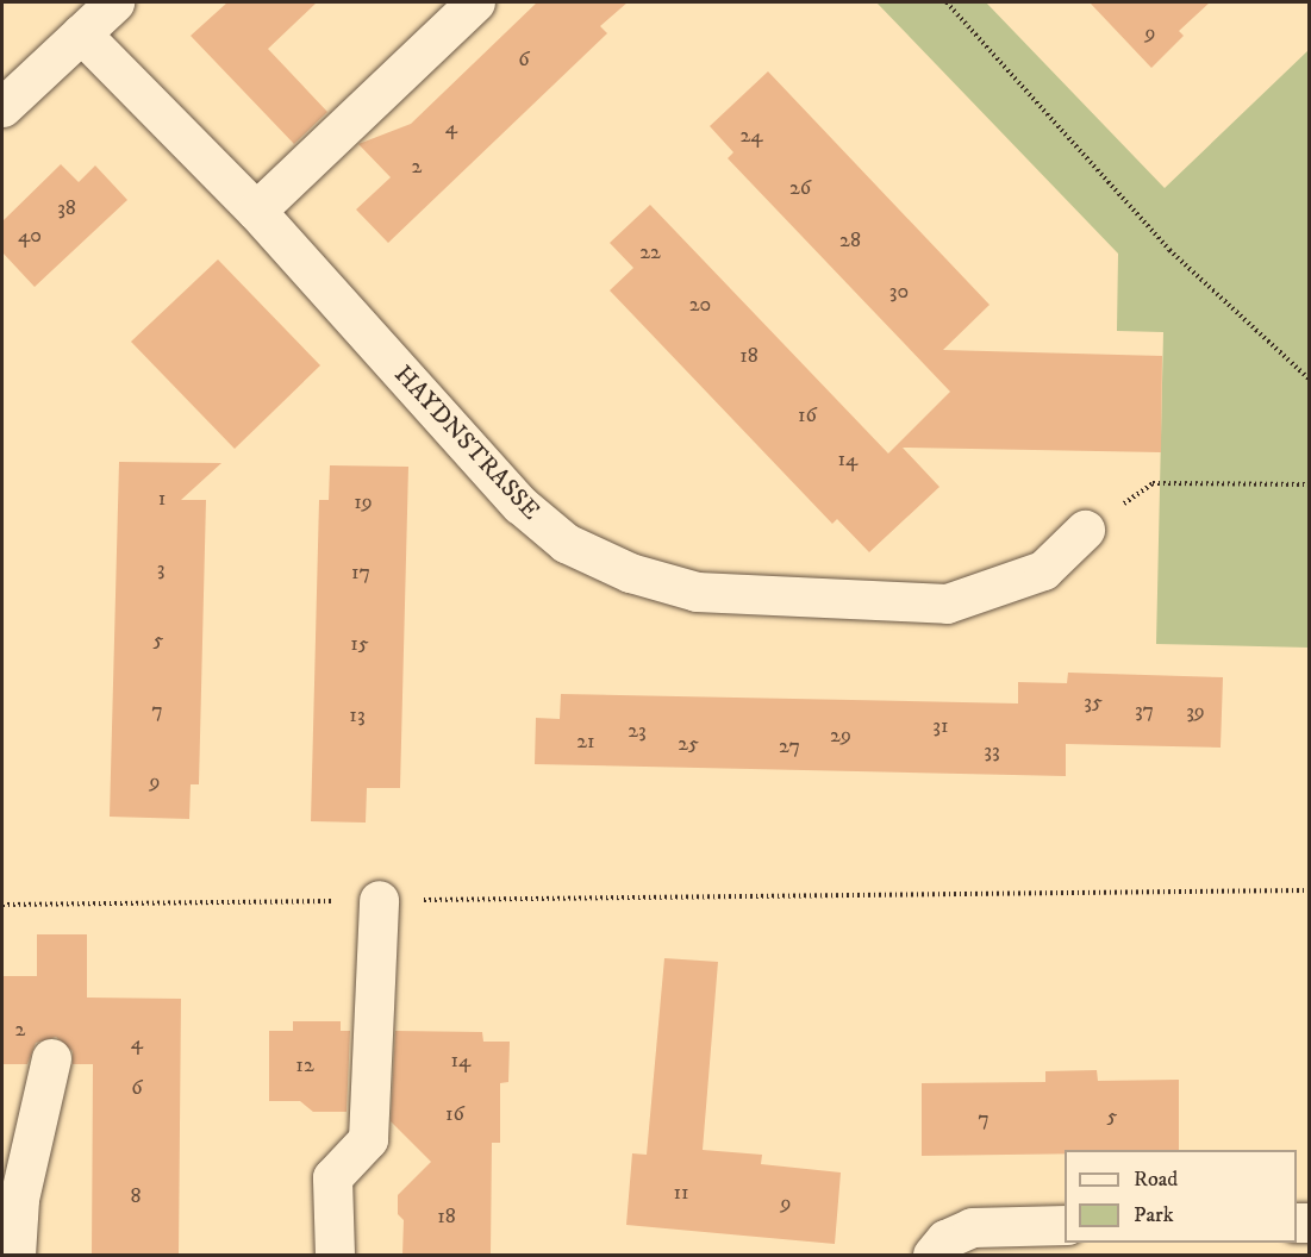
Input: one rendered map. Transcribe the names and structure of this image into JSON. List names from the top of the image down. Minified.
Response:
{"streets":{"street":["HAYDNSTRASSE"]},"house_numbers":["9","6","4","24","2","26","38","40","28","22","30","20","18","16","14","1","19","3","17","5","15","35","7","37","39","13","31","23","29","21","25","27","33","9","2","4","14","12","6","16","5","7","11","8","9","18"],"legend":["Road","Park"]}
